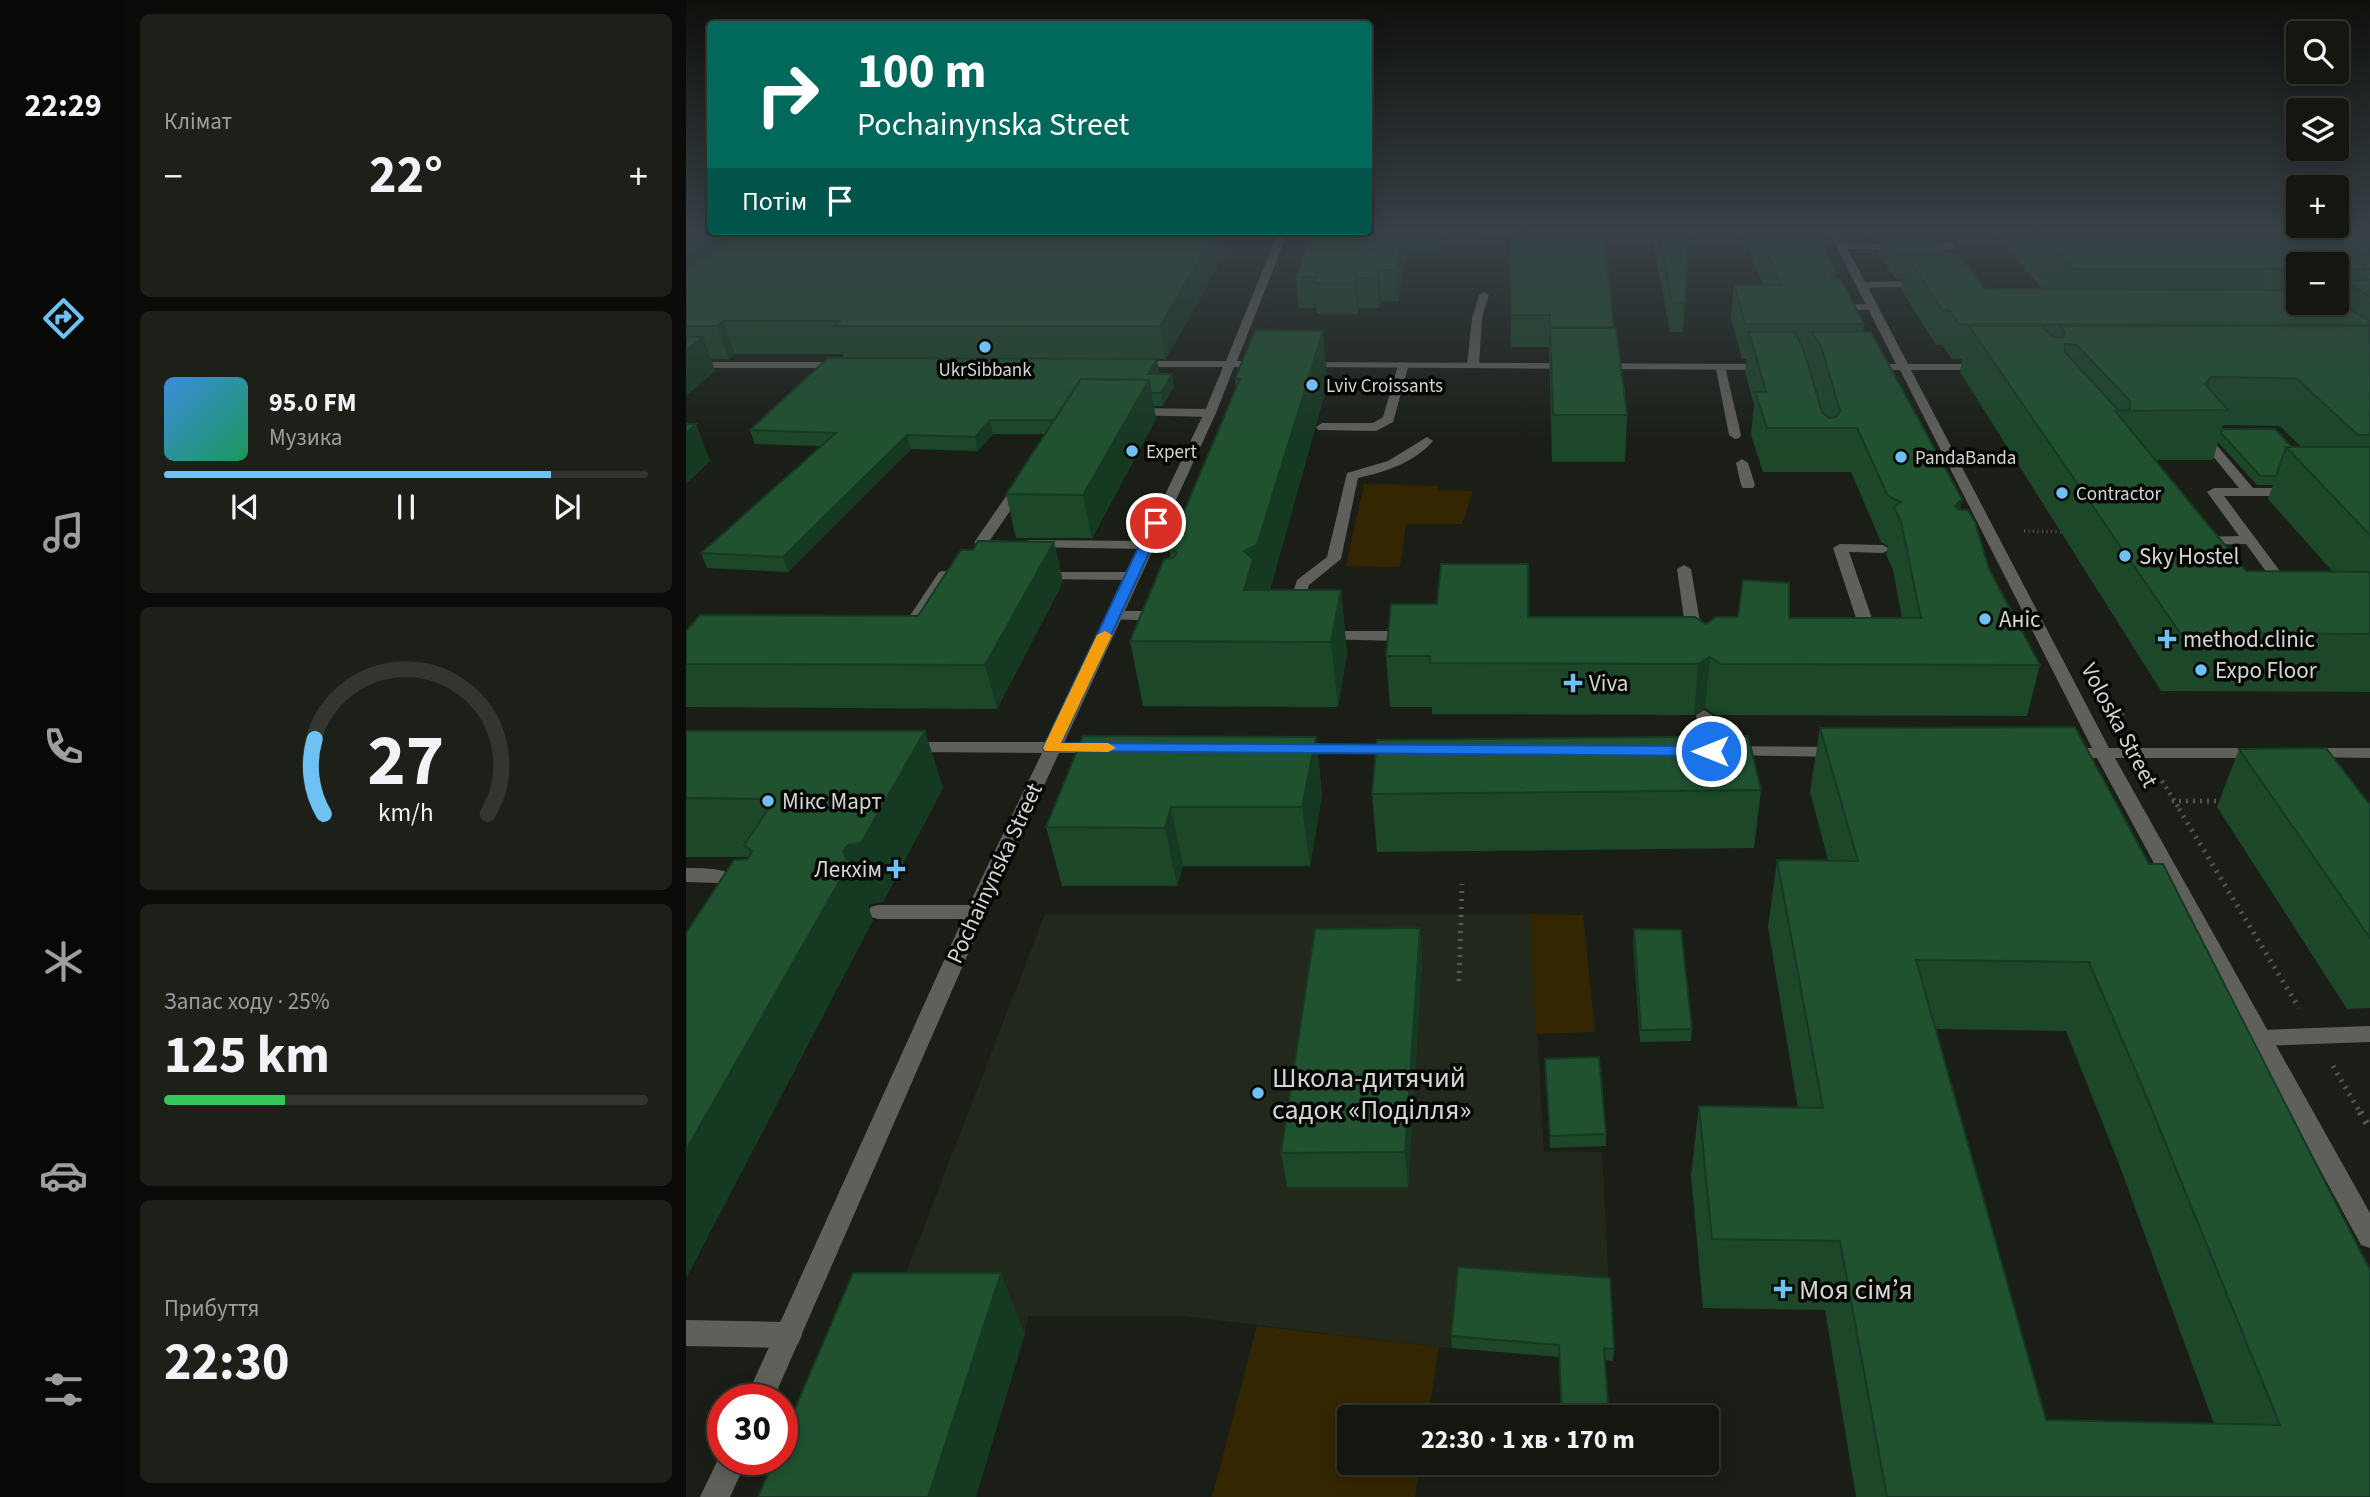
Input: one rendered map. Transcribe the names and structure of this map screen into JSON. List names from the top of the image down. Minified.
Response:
{"streets":{"street":["Voloska Street","Pochainynska Street"]},"places":{"other":["UkrSibbank","Lviv Croissants","Expert","PandaBanda","Contractor","Sky Hostel","Аніс","Expo Floor","Мікс Март","Школа-дитячий садок «Поділля»"],"health":["method.clinic","Viva","Лекхім","Моя сім’я"]},"page":{"tabs":"22:29","tile":["Клімат",["Запас ходу · 25%","125 km"],["Прибуття","22:30"]],"map_buttons":["+","−"],"turn":["100 m","Pochainynska Street"],"heat":["−","22°","+"],"then":"Потім","song":["95.0 FM","Музика"],"limit":"30","trip":"22:30 · 1 хв · 170 m","gauge":["27","km/h"]}}
